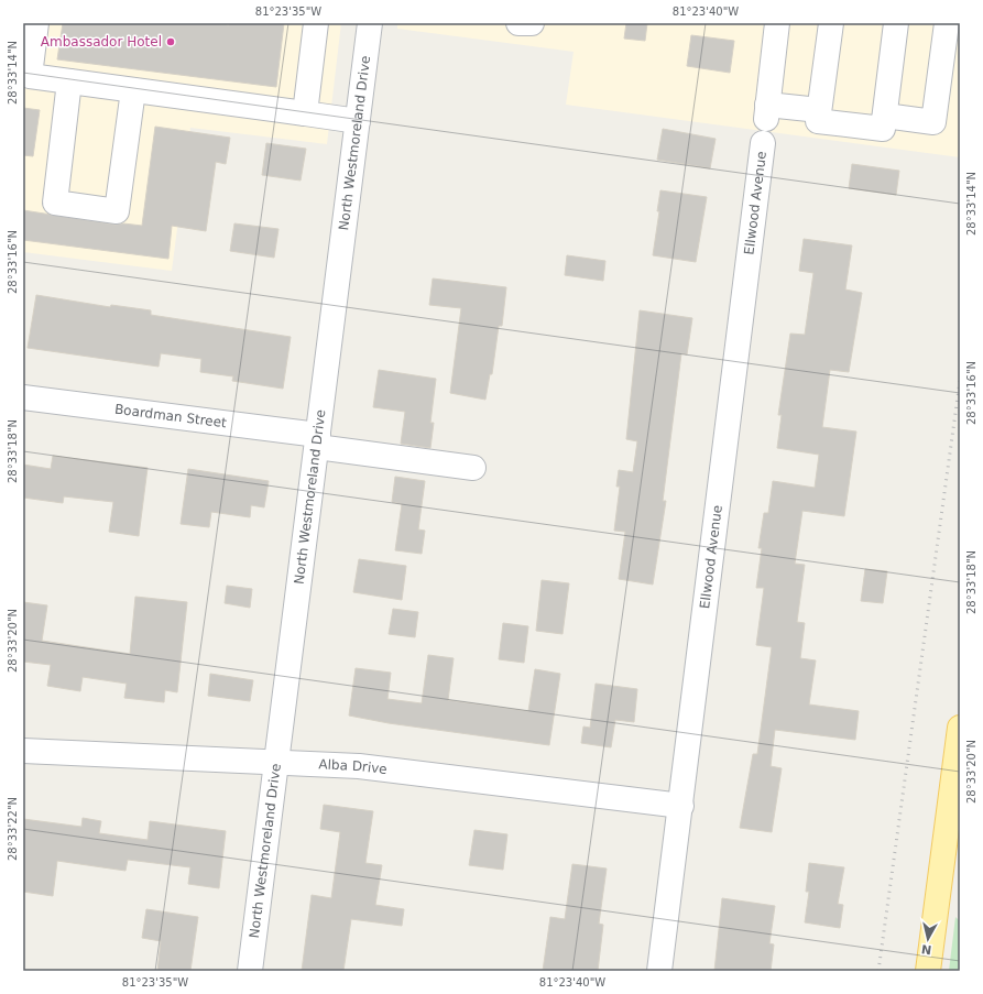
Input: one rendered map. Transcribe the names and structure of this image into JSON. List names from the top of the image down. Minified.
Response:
{"streets":{"street":["North Westmoreland Drive","Ellwood Avenue","Boardman Street","Alba Drive"]},"crossings":[["North Westmoreland Drive","Boardman Street"],["North Westmoreland Drive","Alba Drive"],["Ellwood Avenue","Alba Drive"]],"places":["Ambassador Hotel"],"north":"bottom","coordinates":["81°23'35\"W","81°23'40\"W","28°33'14\"N","28°33'16\"N","28°33'18\"N","28°33'20\"N","28°33'22\"N"]}
